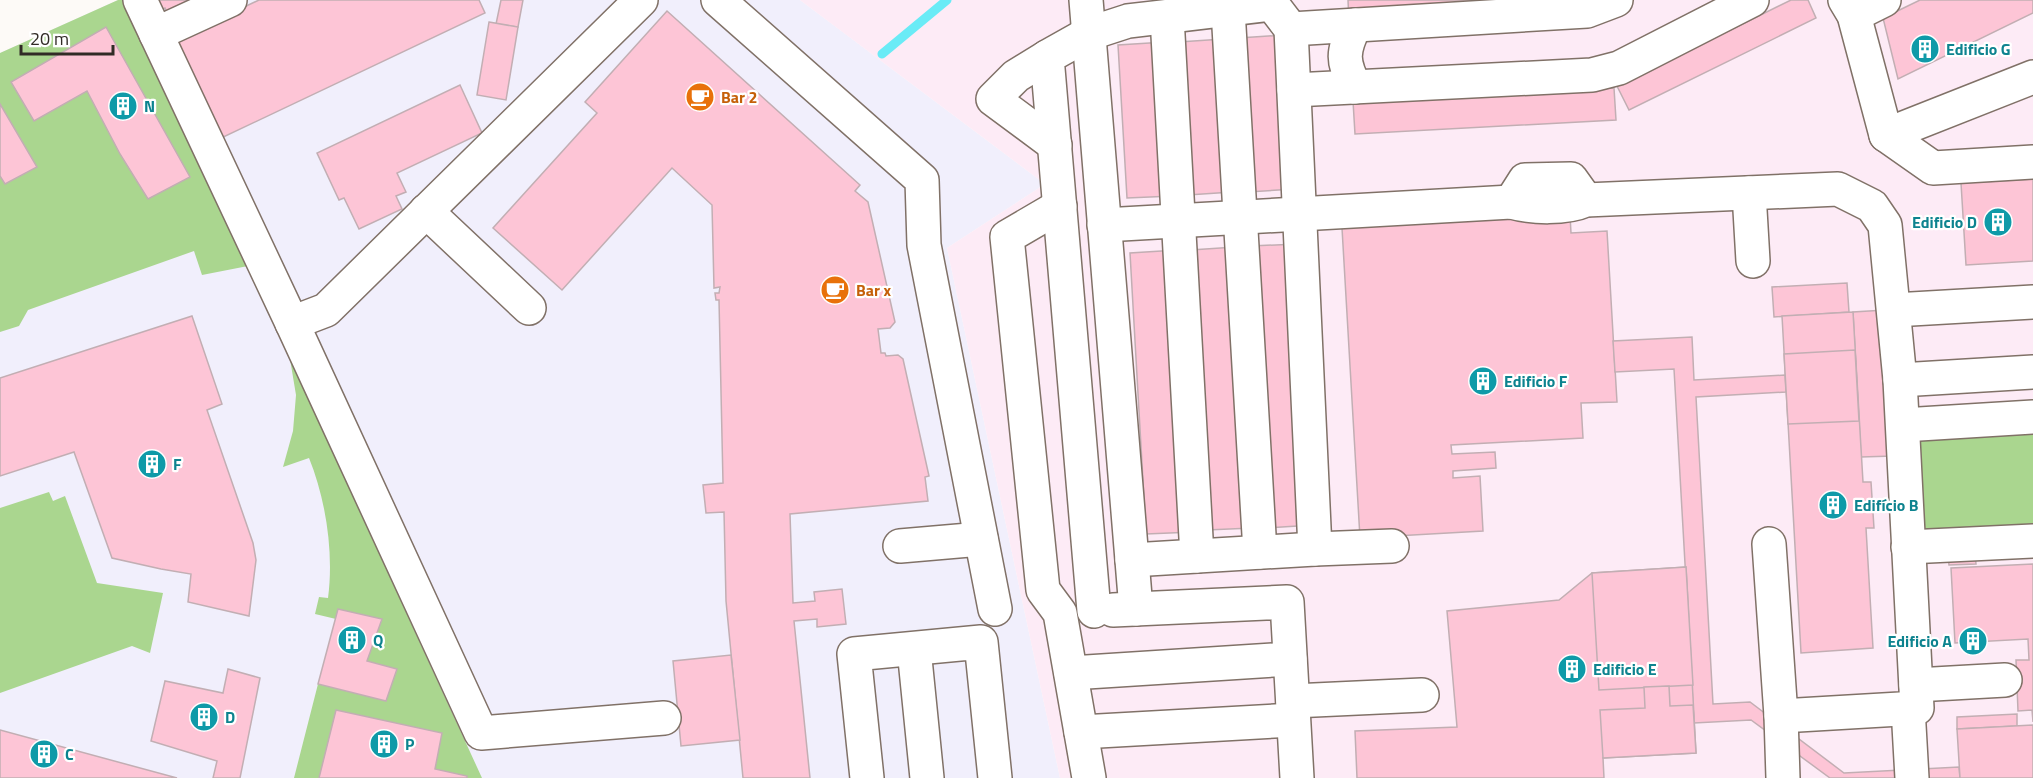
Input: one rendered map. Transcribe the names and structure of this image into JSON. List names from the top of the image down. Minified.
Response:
{"places":{"building":["Edificio G","N","Edificio D","Edificio F","F","Edifício B","Q","Edificio A","Edificio E","D","P","C"],"cafe":["Bar 2","Bar x"]},"scale_bar":"20 m"}
